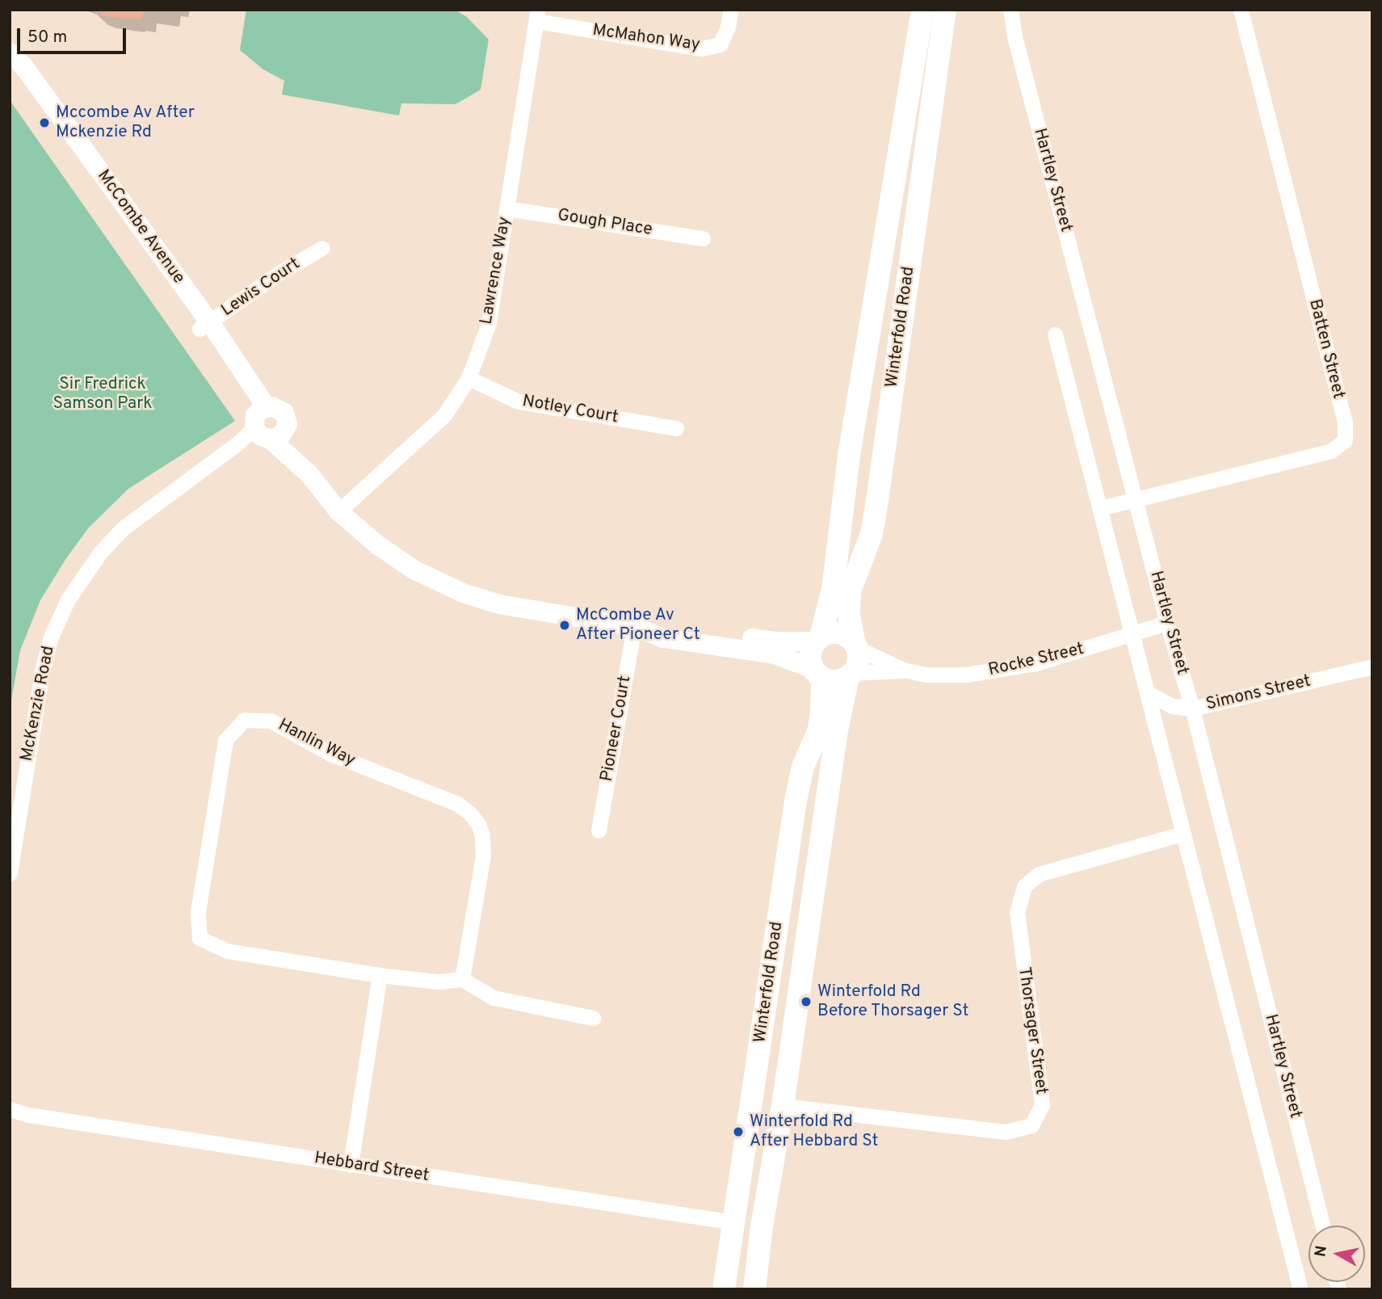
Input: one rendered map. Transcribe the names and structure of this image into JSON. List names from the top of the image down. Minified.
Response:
{"streets":{"main road":["Winterfold Road"],"street":["McMahon Way","Hartley Street","Gough Place","McCombe Avenue","Lawrence Way","Lewis Court","Batten Street","Notley Court","Rocke Street","Simons Street","McKenzie Road","Pioneer Court","Hanlin Way","Thorsager Street","Hebbard Street"]},"crossings":[["McMahon Way","Lawrence Way"],["Hartley Street","Batten Street"],["Hartley Street","Rocke Street"],["Hartley Street","Simons Street"],["Gough Place","Lawrence Way"],["McCombe Avenue","Lawrence Way"],["McCombe Avenue","Lewis Court"],["McCombe Avenue","Winterfold Road"],["McCombe Avenue","Rocke Street"],["McCombe Avenue","McKenzie Road"],["McCombe Avenue","Pioneer Court"],["Lawrence Way","Notley Court"],["Winterfold Road","Rocke Street"],["Winterfold Road","Thorsager Street"],["Winterfold Road","Hebbard Street"]],"parks":["Sir Fredrick Samson Park"],"places":["Mccombe Av After Mckenzie Rd","McCombe Av After Pioneer Ct","Winterfold Rd Before Thorsager St","Winterfold Rd After Hebbard St"],"scale_bar":"50 m","north":"left"}
